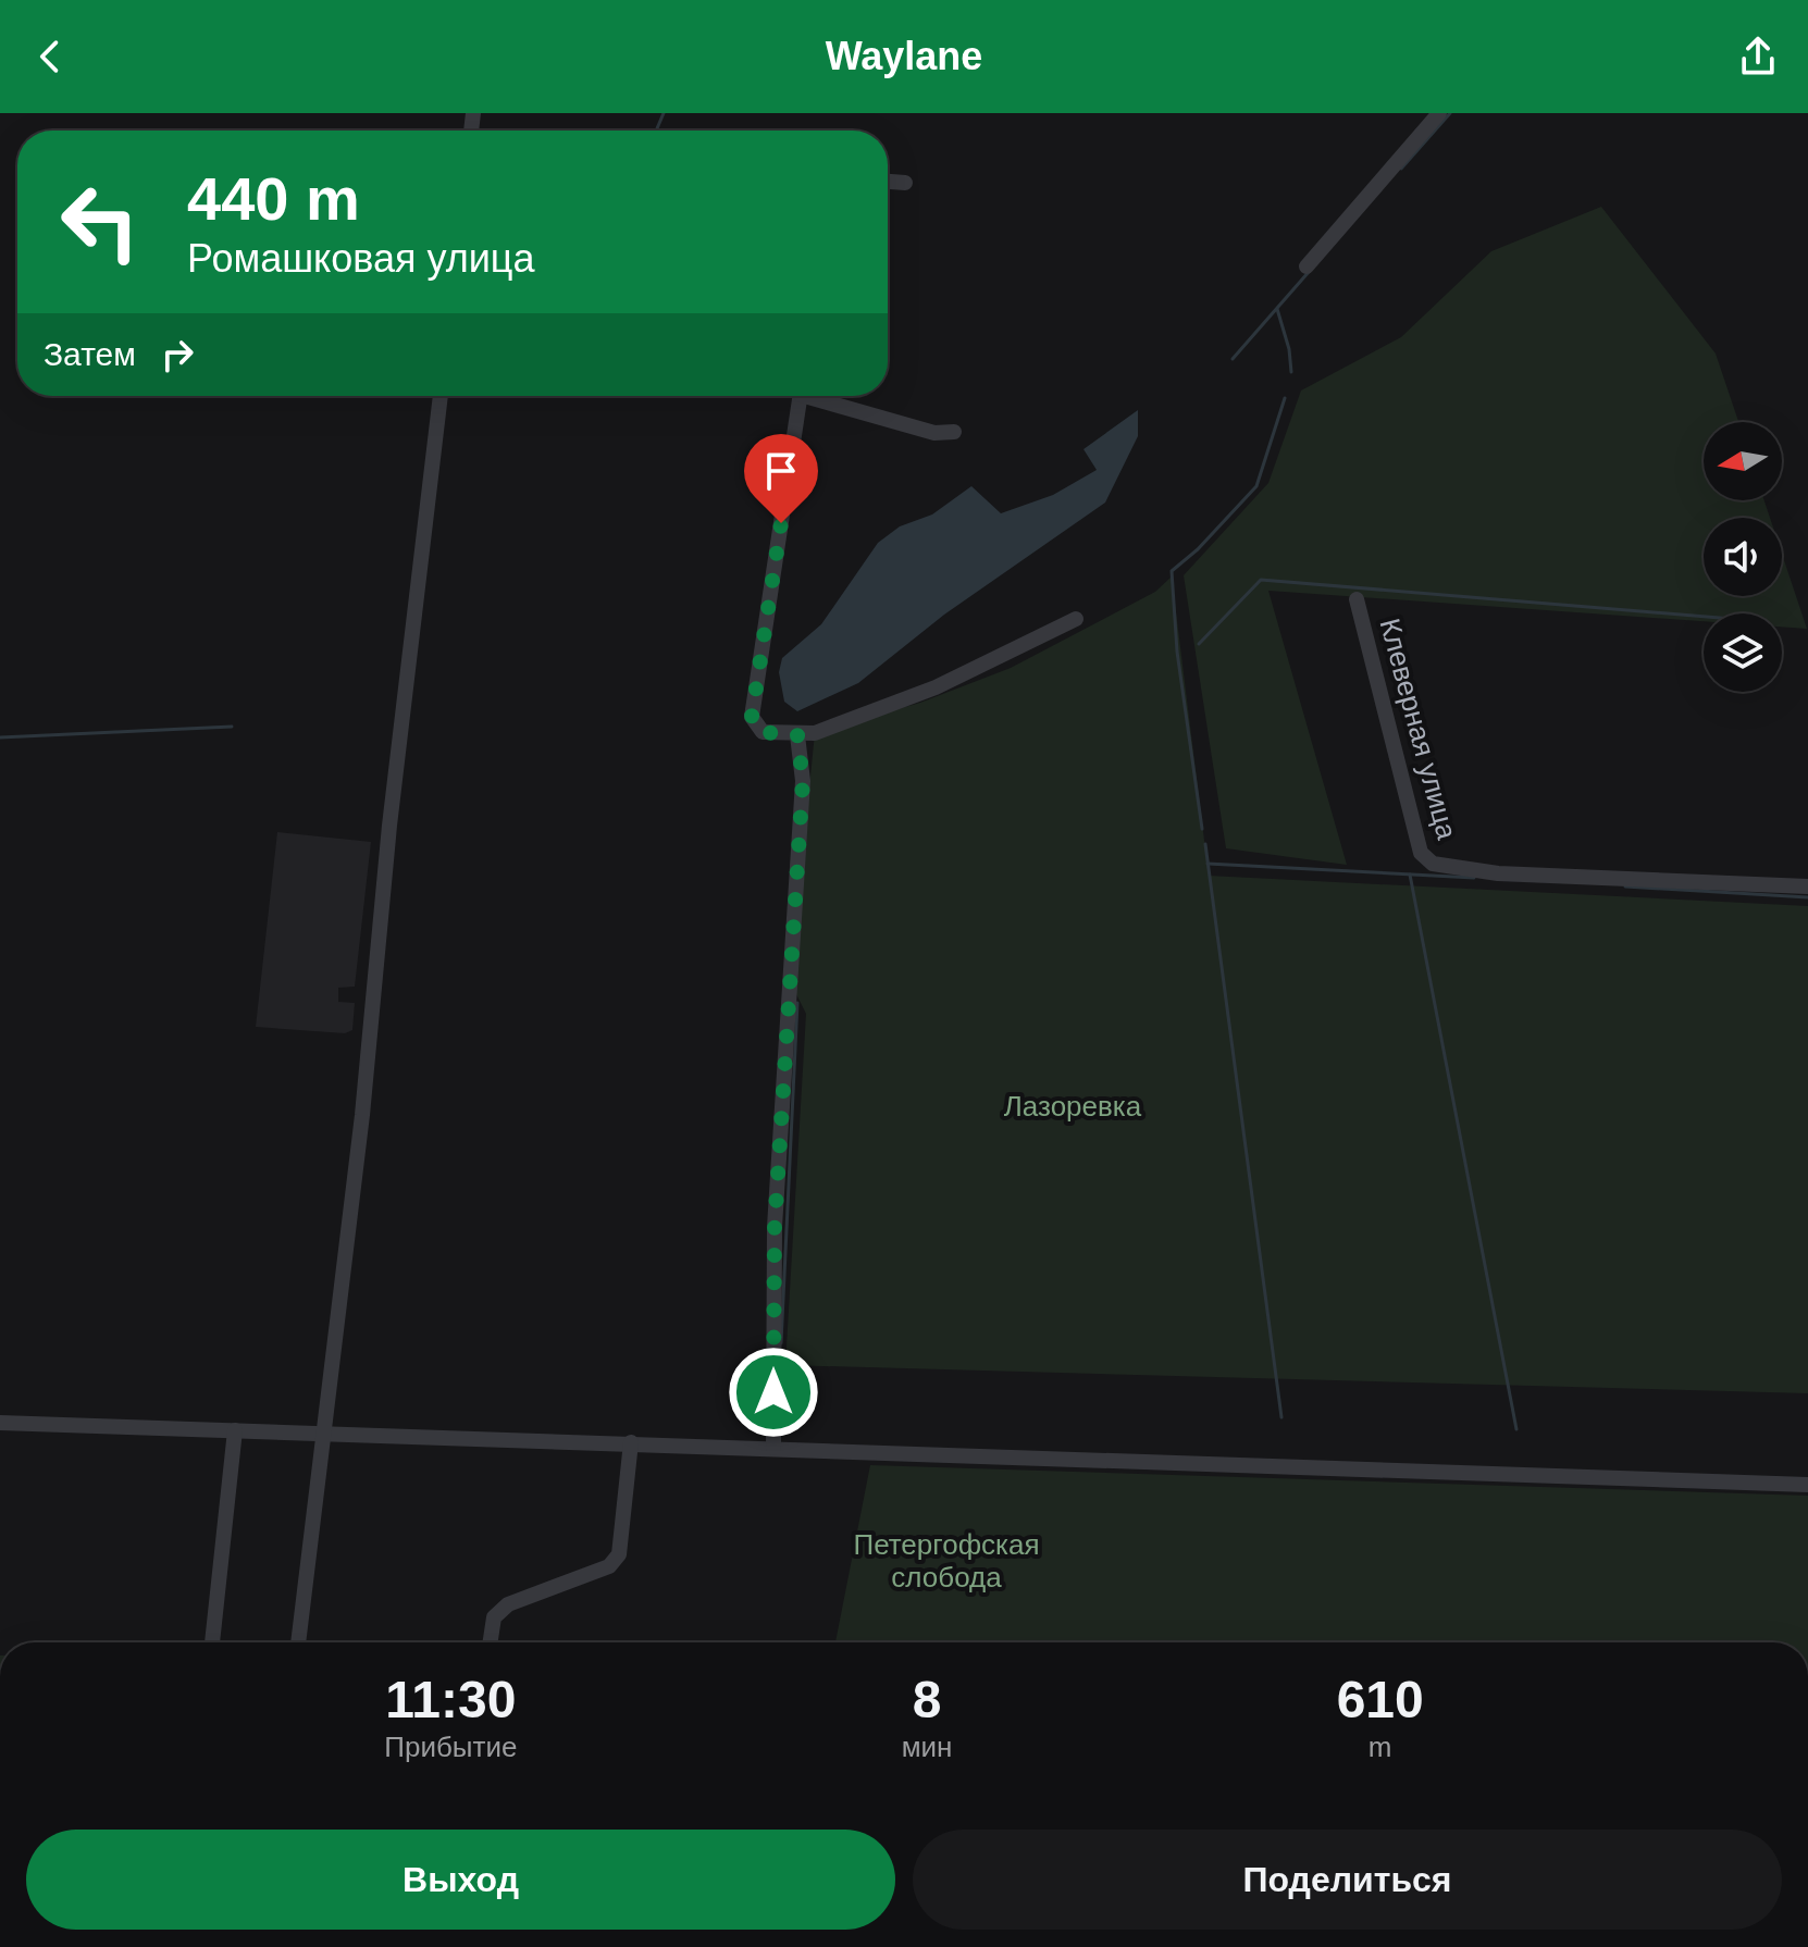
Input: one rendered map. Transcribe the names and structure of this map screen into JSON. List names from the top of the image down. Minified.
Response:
{"streets":{"street":["Клеверная улица"]},"parks":["Лазоревка","Петергофская слобода"],"north":"left","page":{"header":"Waylane","turn":["440 m","Ромашковая улица"],"then":"Затем","eta":["11:30","Прибытие","8","мин","610","m"],"buttons":["Выход","Поделиться"]}}
